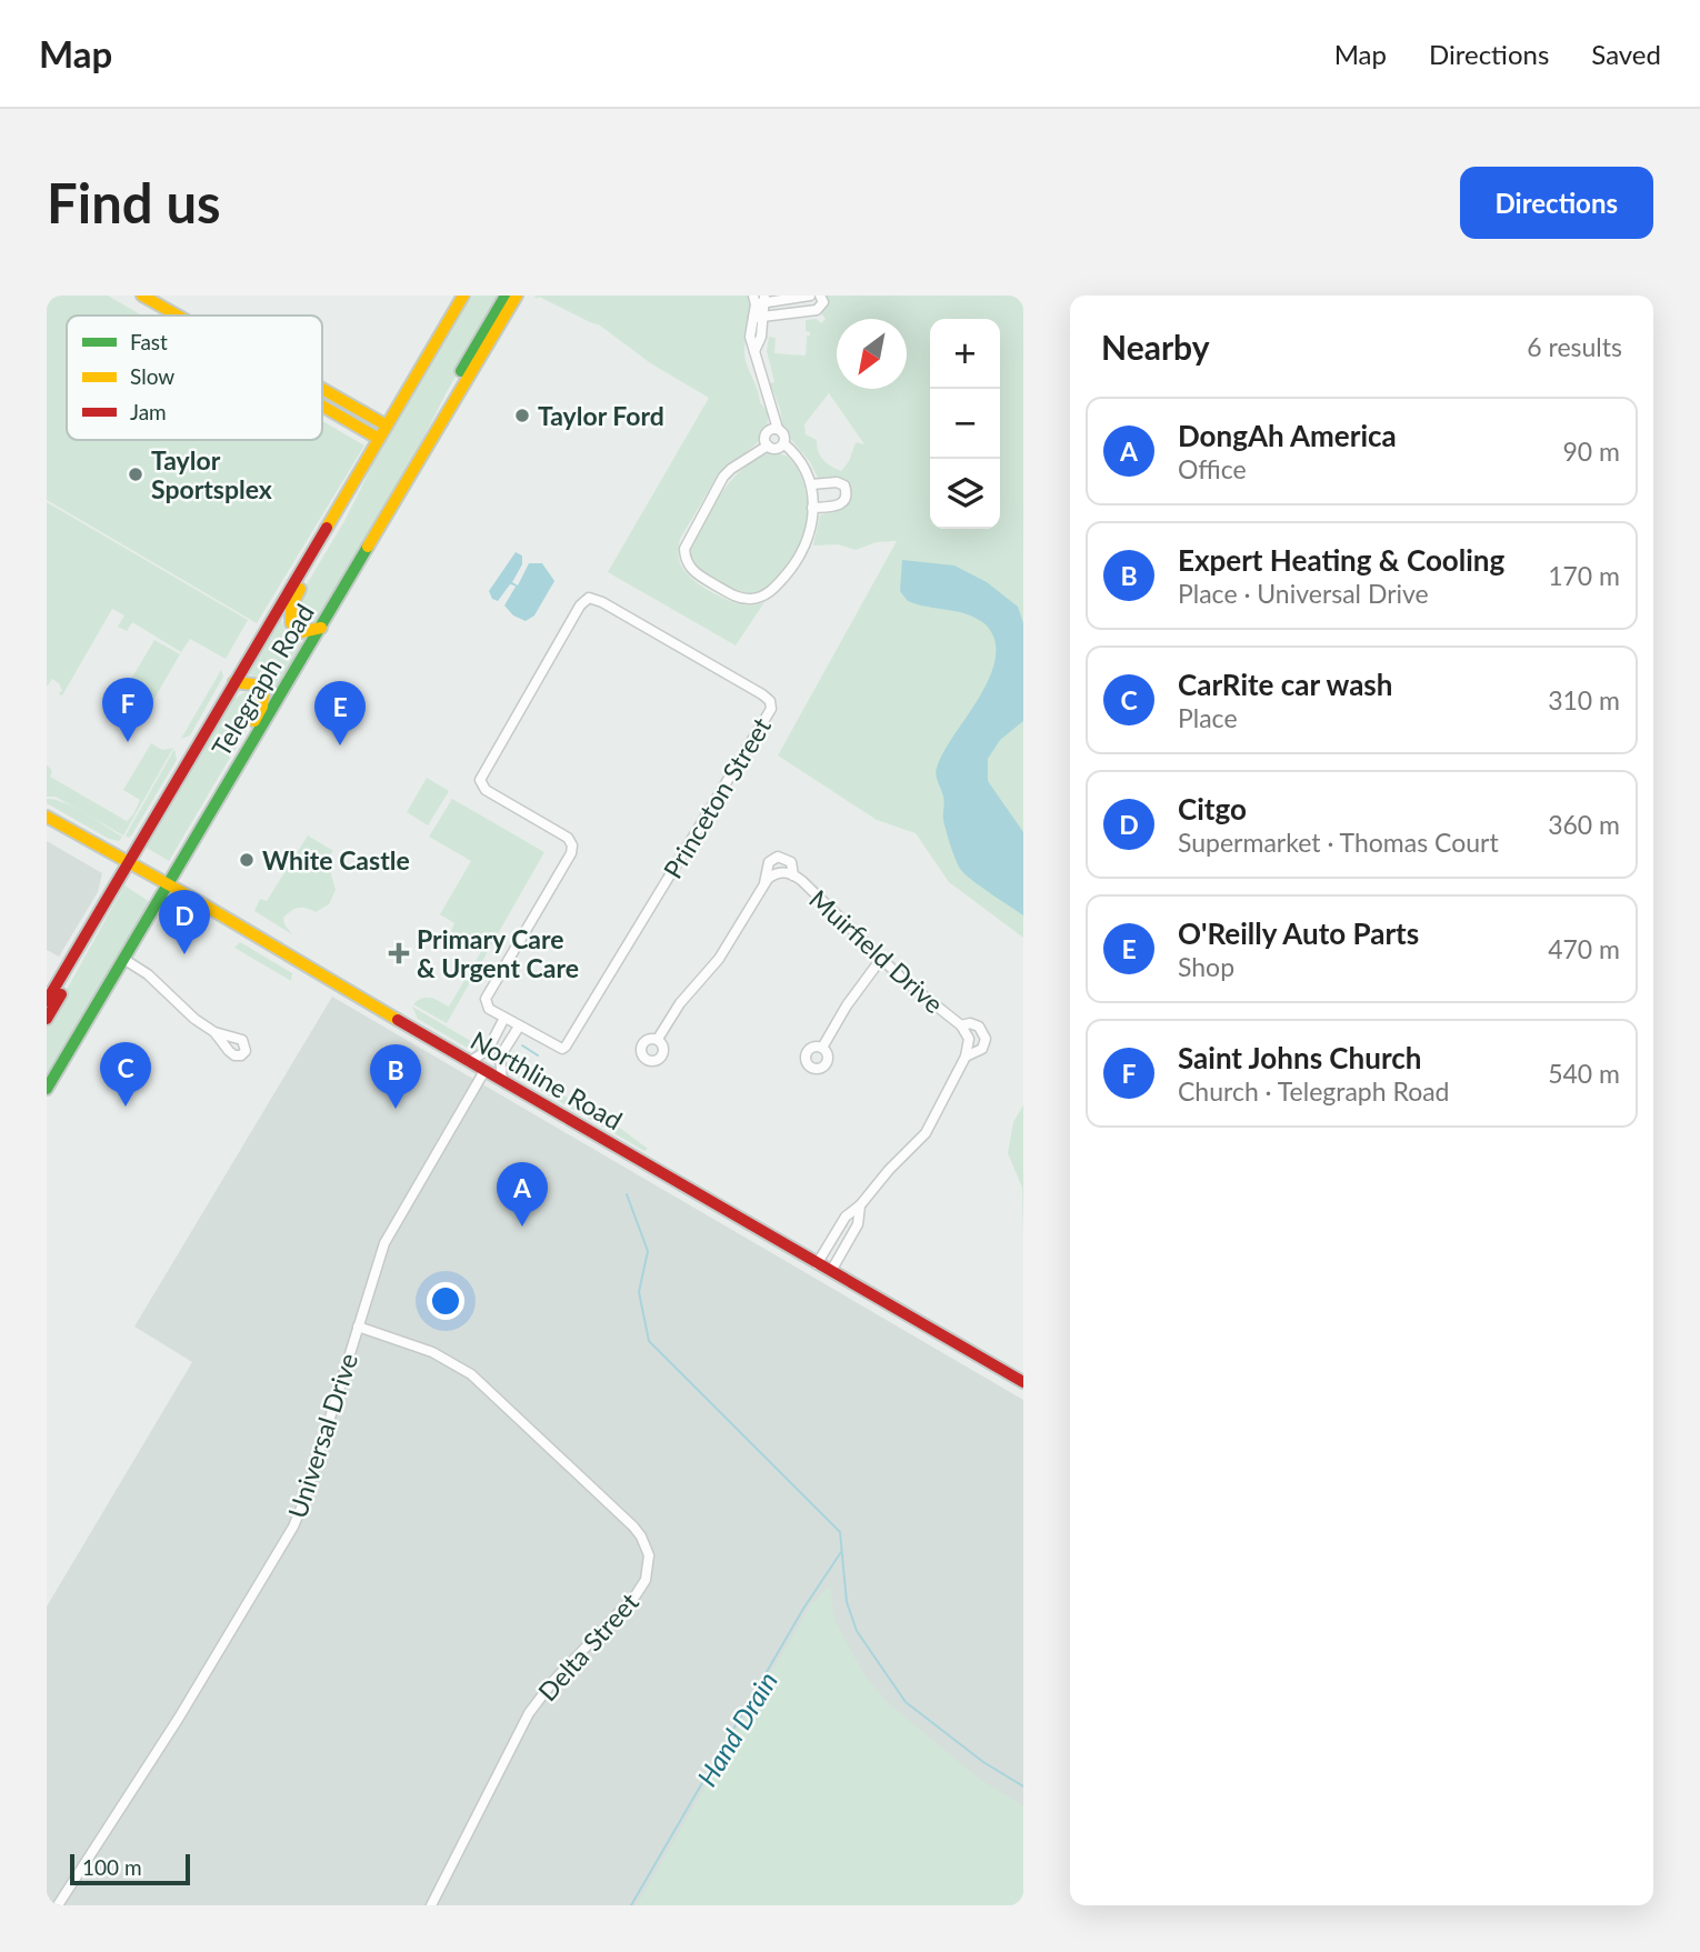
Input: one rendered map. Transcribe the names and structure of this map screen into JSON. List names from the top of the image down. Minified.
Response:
{"streets":{"main road":["Telegraph Road","Northline Road"],"street":["Princeton Street","Muirfield Drive","Universal Drive","Delta Street"]},"crossings":[["Telegraph Road","Northline Road"],["Northline Road","Universal Drive"],["Universal Drive","Delta Street"]],"water":["Hand Drain"],"places":{"other":["Taylor Ford","Taylor Sportsplex","White Castle"],"health":["Primary Care & Urgent Care"]},"legend":["Fast","Slow","Jam"],"scale_bar":"100 m","north":"bottom left","page":{"header":"Map","nav":["Map","Directions","Saved"],"buttons":"Directions","title":"Find us","heading":["Nearby","6 results"],"map_buttons":["+","−"],"list":[{"mark":"A","name":"DongAh America","note":"Office","value":"90 m"},{"mark":"B","name":"Expert Heating & Cooling","note":"Place · Universal Drive","value":"170 m"},{"mark":"C","name":"CarRite car wash","note":"Place","value":"310 m"},{"mark":"D","name":"Citgo","note":"Supermarket · Thomas Court","value":"360 m"},{"mark":"E","name":"O'Reilly Auto Parts","note":"Shop","value":"470 m"},{"mark":"F","name":"Saint Johns Church","note":"Church · Telegraph Road","value":"540 m"}],"pins":["F","E","D","C","B","A"],"scale":"100 m"}}
